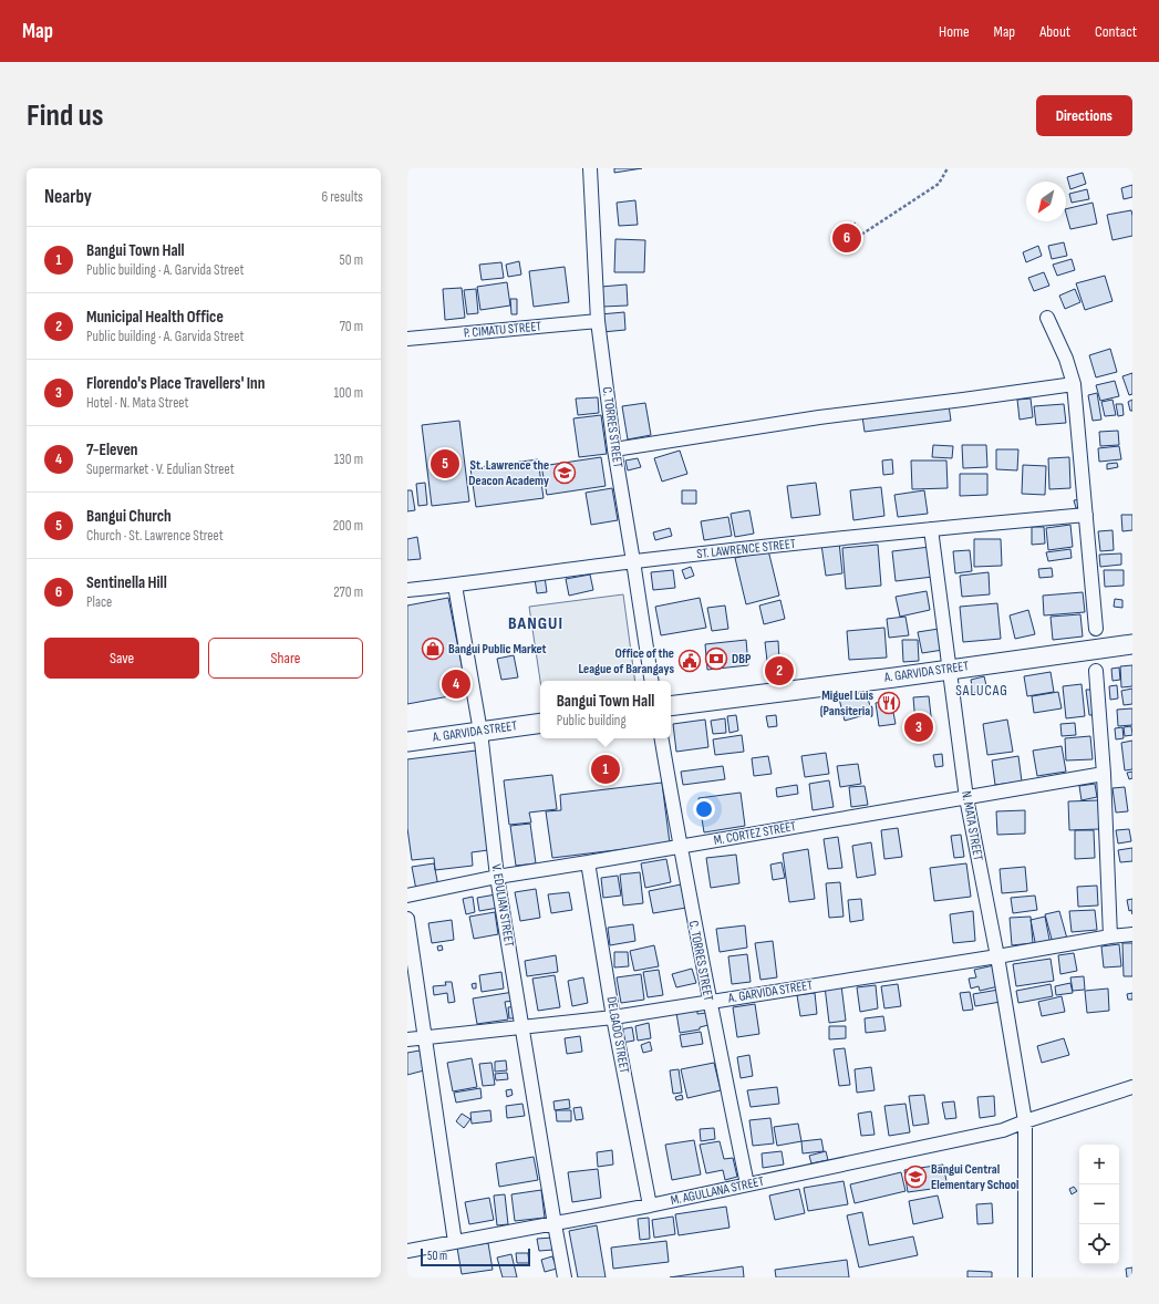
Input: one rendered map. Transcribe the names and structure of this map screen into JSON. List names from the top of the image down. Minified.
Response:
{"streets":{"main road":["A. GARVIDA STREET"],"street":["P. CIMATU STREET","C. TORRES STREET","ST. LAWRENCE STREET","N. MATA STREET","M. CORTEZ STREET","V. EDULIAN STREET","DELGADO STREET","M. AGULLANA STREET"]},"crossings":[["P. CIMATU STREET","C. TORRES STREET"],["C. TORRES STREET","ST. LAWRENCE STREET"],["C. TORRES STREET","A. GARVIDA STREET"],["C. TORRES STREET","M. CORTEZ STREET"],["C. TORRES STREET","M. AGULLANA STREET"],["ST. LAWRENCE STREET","N. MATA STREET"],["ST. LAWRENCE STREET","V. EDULIAN STREET"],["A. GARVIDA STREET","N. MATA STREET"],["A. GARVIDA STREET","V. EDULIAN STREET"],["A. GARVIDA STREET","DELGADO STREET"],["N. MATA STREET","M. CORTEZ STREET"],["N. MATA STREET","M. AGULLANA STREET"],["M. CORTEZ STREET","V. EDULIAN STREET"],["M. CORTEZ STREET","DELGADO STREET"],["V. EDULIAN STREET","M. AGULLANA STREET"],["DELGADO STREET","M. AGULLANA STREET"]],"districts":["BANGUI","SALUCAG"],"places":{"school or university":["St. Lawrence the Deacon Academy","Bangui Central Elementary School"],"shop":["Bangui Public Market"],"bank":["DBP"],"public building":["Office of the League of Barangays"],"restaurant":["Miguel Luis (Pansiteria)"]},"scale_bar":"50 m","north":"bottom left","page":{"header":"Map","nav":["Home","Map","About","Contact"],"buttons":["Directions",["Save","Share"]],"title":"Find us","heading":["Nearby","6 results"],"pins":["6","5","2","4","3","1"],"list":[{"mark":"1","name":"Bangui Town Hall","note":"Public building · A. Garvida Street","value":"50 m"},{"mark":"2","name":"Municipal Health Office","note":"Public building · A. Garvida Street","value":"70 m"},{"mark":"3","name":"Florendo's Place Travellers' Inn","note":"Hotel · N. Mata Street","value":"100 m"},{"mark":"4","name":"7-Eleven","note":"Supermarket · V. Edulian Street","value":"130 m"},{"mark":"5","name":"Bangui Church","note":"Church · St. Lawrence Street","value":"200 m"},{"mark":"6","name":"Sentinella Hill","note":"Place","value":"270 m"}],"popup":["Bangui Town Hall","Public building"],"map_buttons":["+","−"],"scale":"50 m"}}
